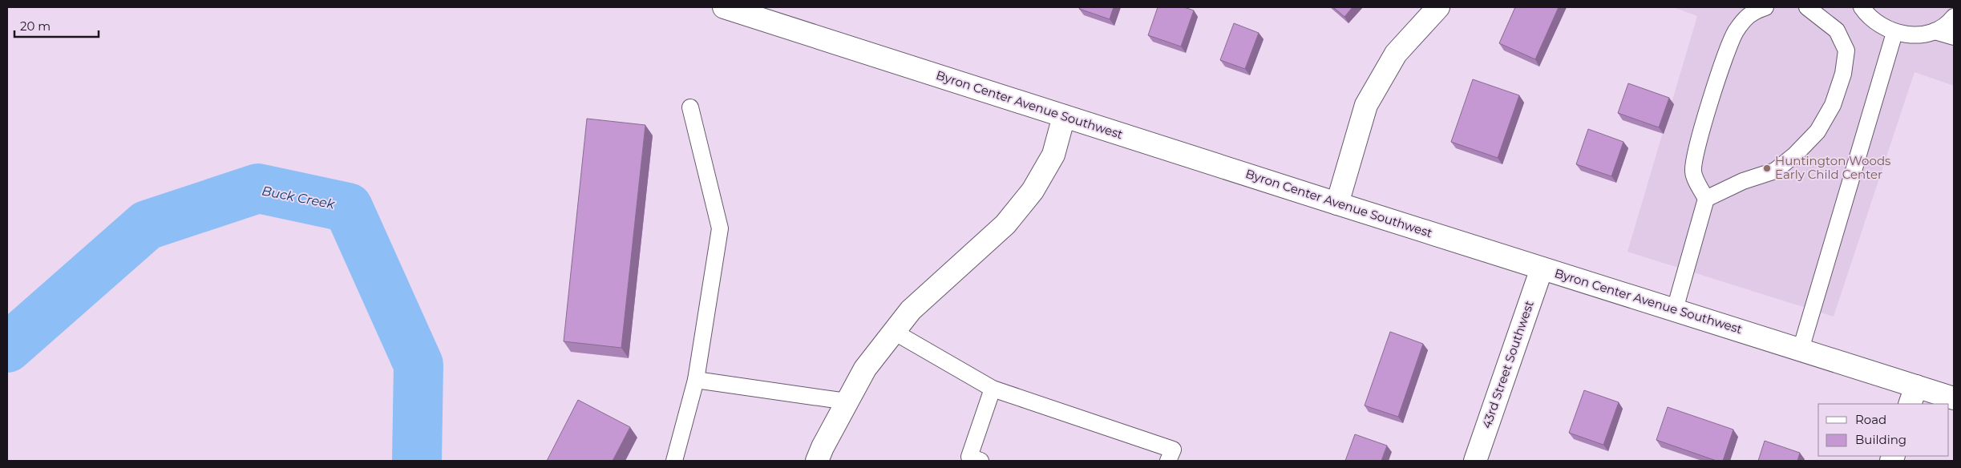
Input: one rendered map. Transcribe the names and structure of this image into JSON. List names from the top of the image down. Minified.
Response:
{"streets":{"main road":["Byron Center Avenue Southwest","43rd Street Southwest"]},"crossings":[["Byron Center Avenue Southwest","43rd Street Southwest"]],"water":["Buck Creek"],"places":["Huntington Woods Early Child Center"],"legend":["Road","Building"],"scale_bar":"20 m"}
